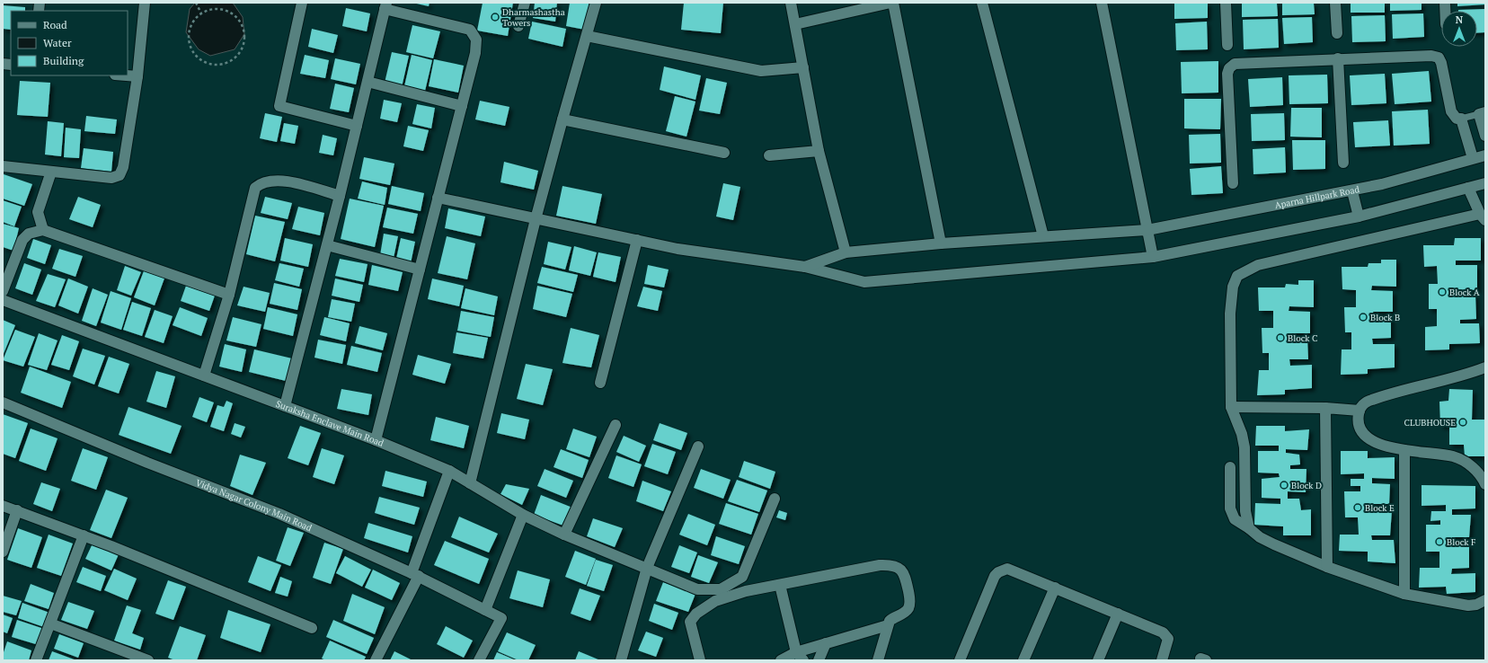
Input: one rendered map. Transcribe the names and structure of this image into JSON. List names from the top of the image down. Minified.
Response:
{"streets":{"street":["Aparna Hillpark Road","Suraksha Enclave Main Road","Vidya Nagar Colony Main Road"]},"places":["Dharmashastha Towers","Block A","Block B","Block C","CLUBHOUSE","Block D","Block E","Block F"],"legend":["Road","Water","Building"],"north":"top"}
